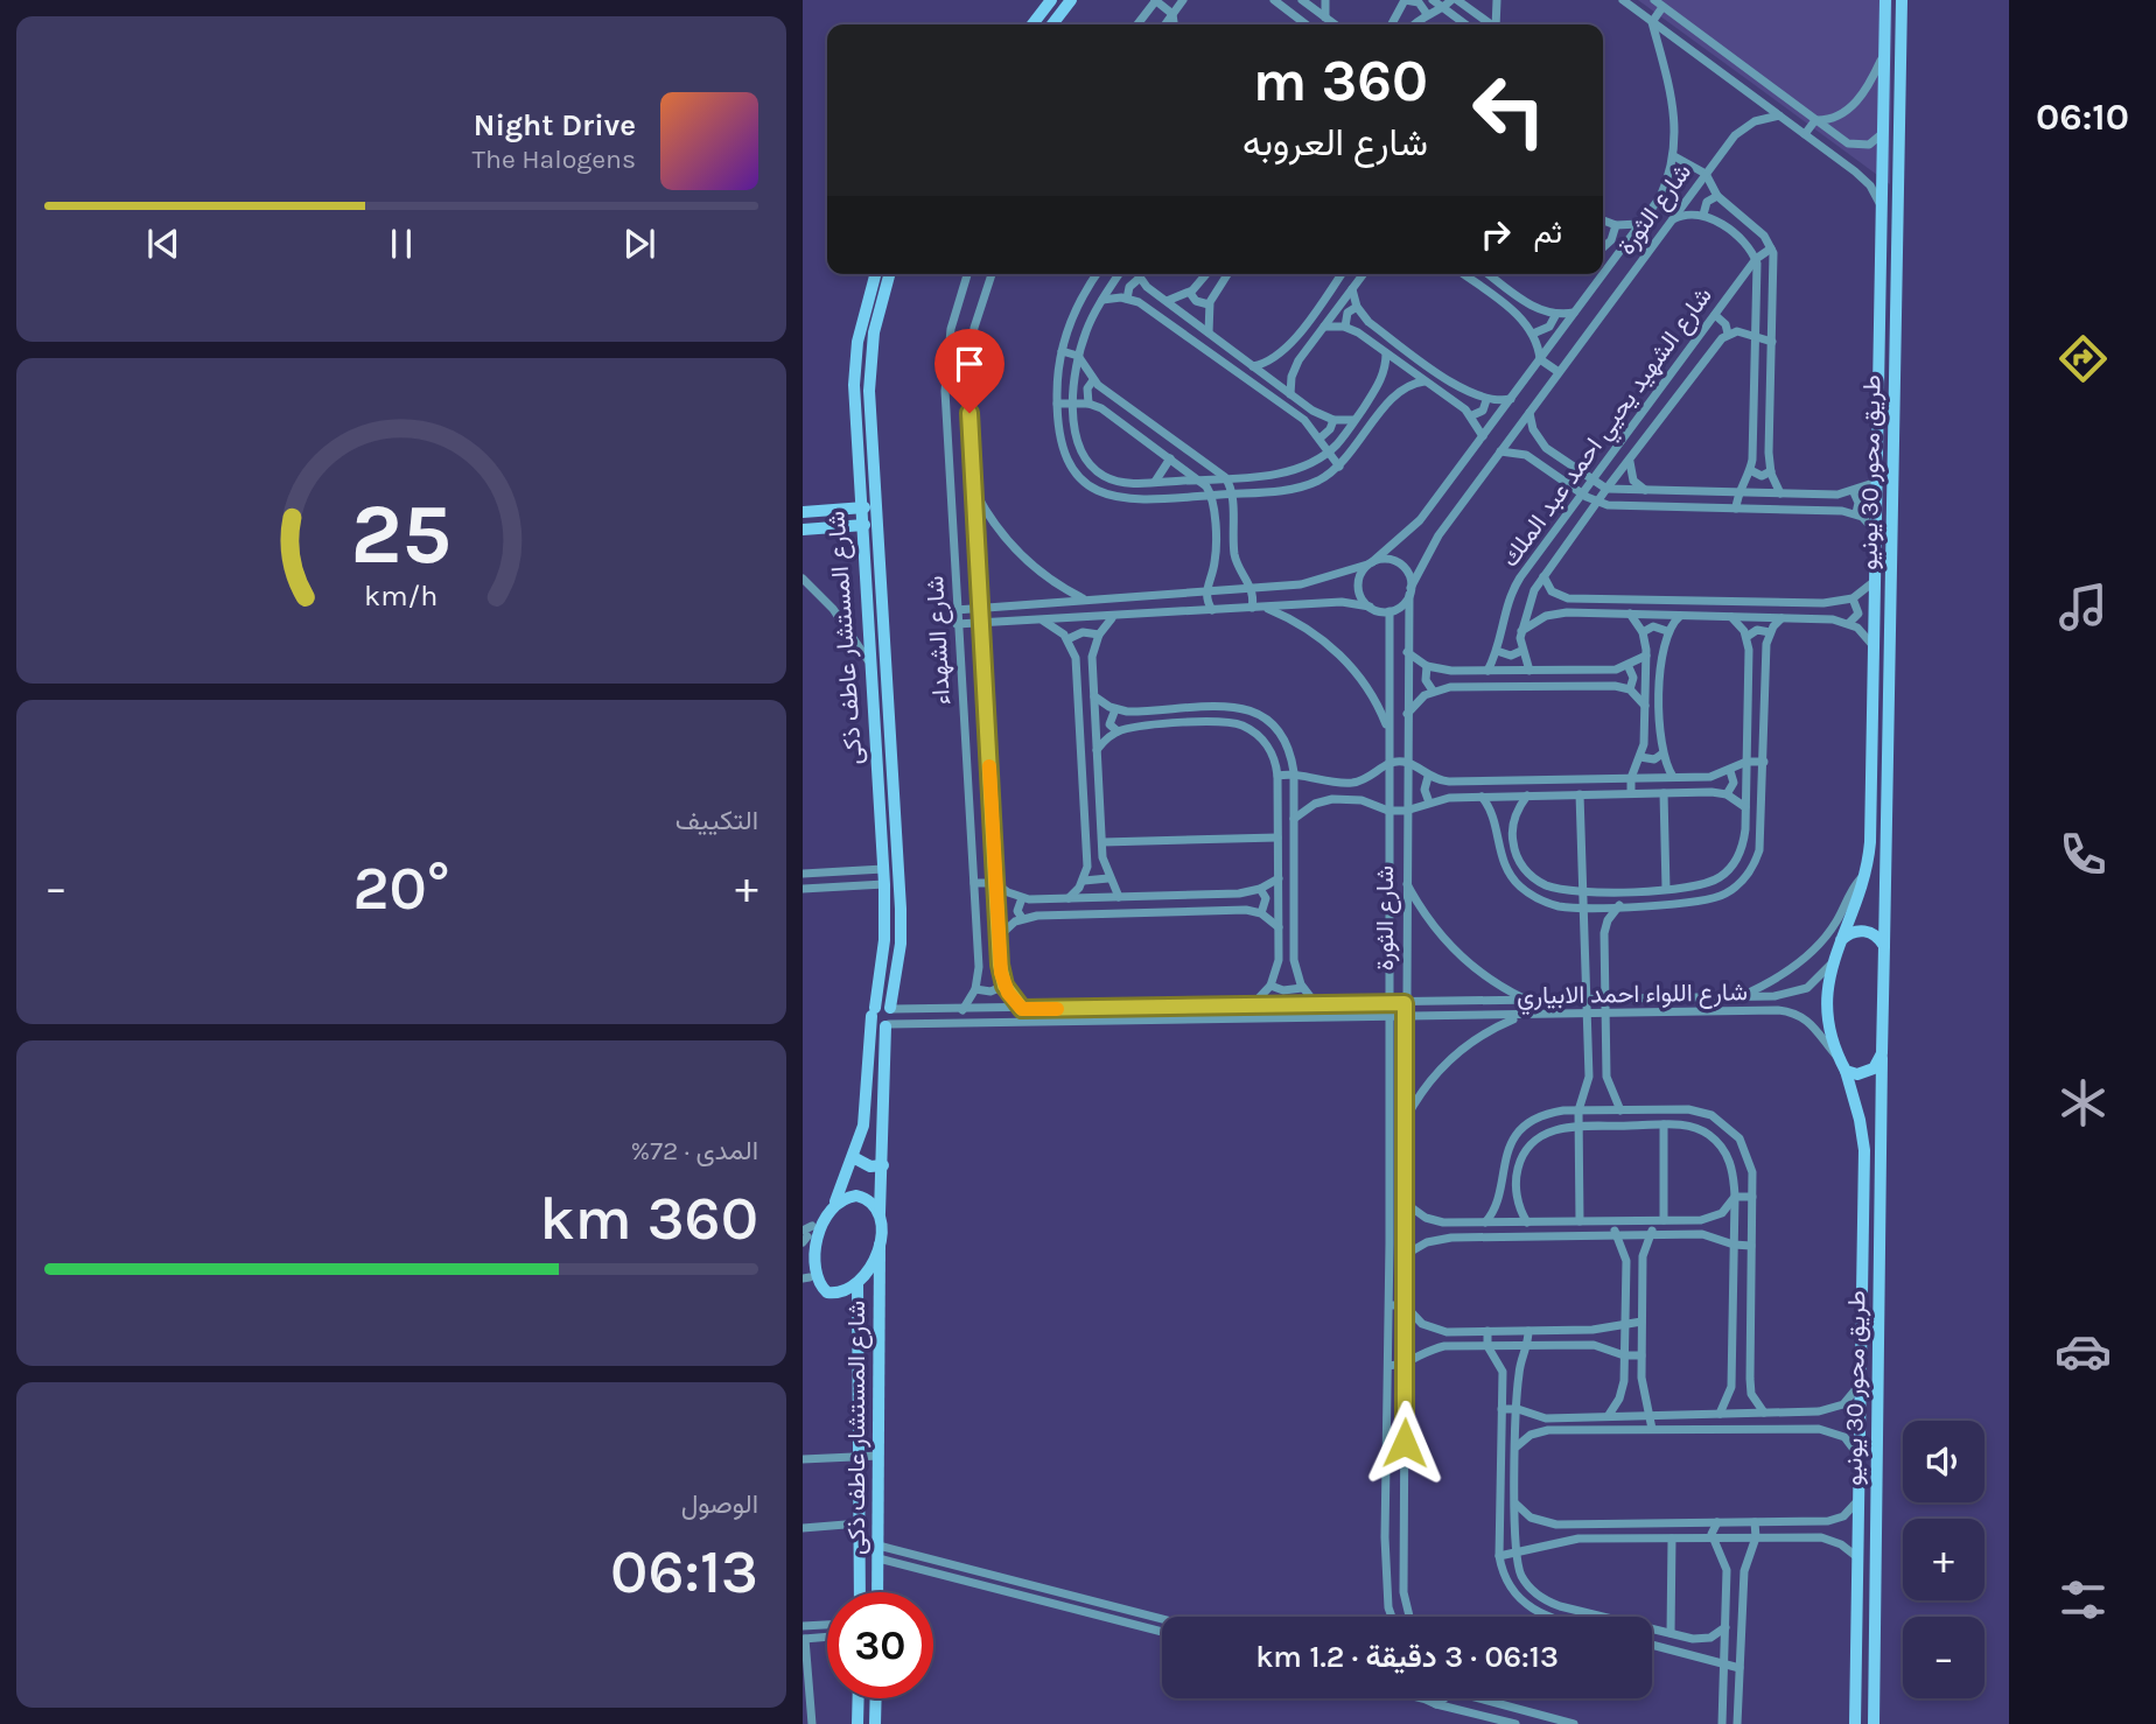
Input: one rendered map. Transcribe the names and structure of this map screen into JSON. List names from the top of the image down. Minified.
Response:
{"streets":{"street":["شارع الثورة","شارع الشهيد يحيي احمد عبد الملك","طريق محور 30 يونيو","شارع المستشار عاطف ذكى","شارع الشهداء","شارع اللواء احمد الابياري"]},"crossings":[["شارع الثورة","شارع اللواء احمد الابياري"],["طريق محور 30 يونيو","شارع اللواء احمد الابياري"],["شارع المستشار عاطف ذكى","شارع اللواء احمد الابياري"],["شارع الشهداء","شارع اللواء احمد الابياري"]],"page":{"tabs":"06:10","turn":["360 m","شارع العروبه"],"song":["Night Drive","The Halogens"],"then":"ثم","tile":["التكييف",["المدى · 72%","360 km"],["الوصول","06:13"]],"heat":["−","20°","+"],"map_buttons":["+","−"],"limit":"30","trip":"06:13 · 3 دقيقة · 1.2 km","gauge":["25","km/h"]}}
